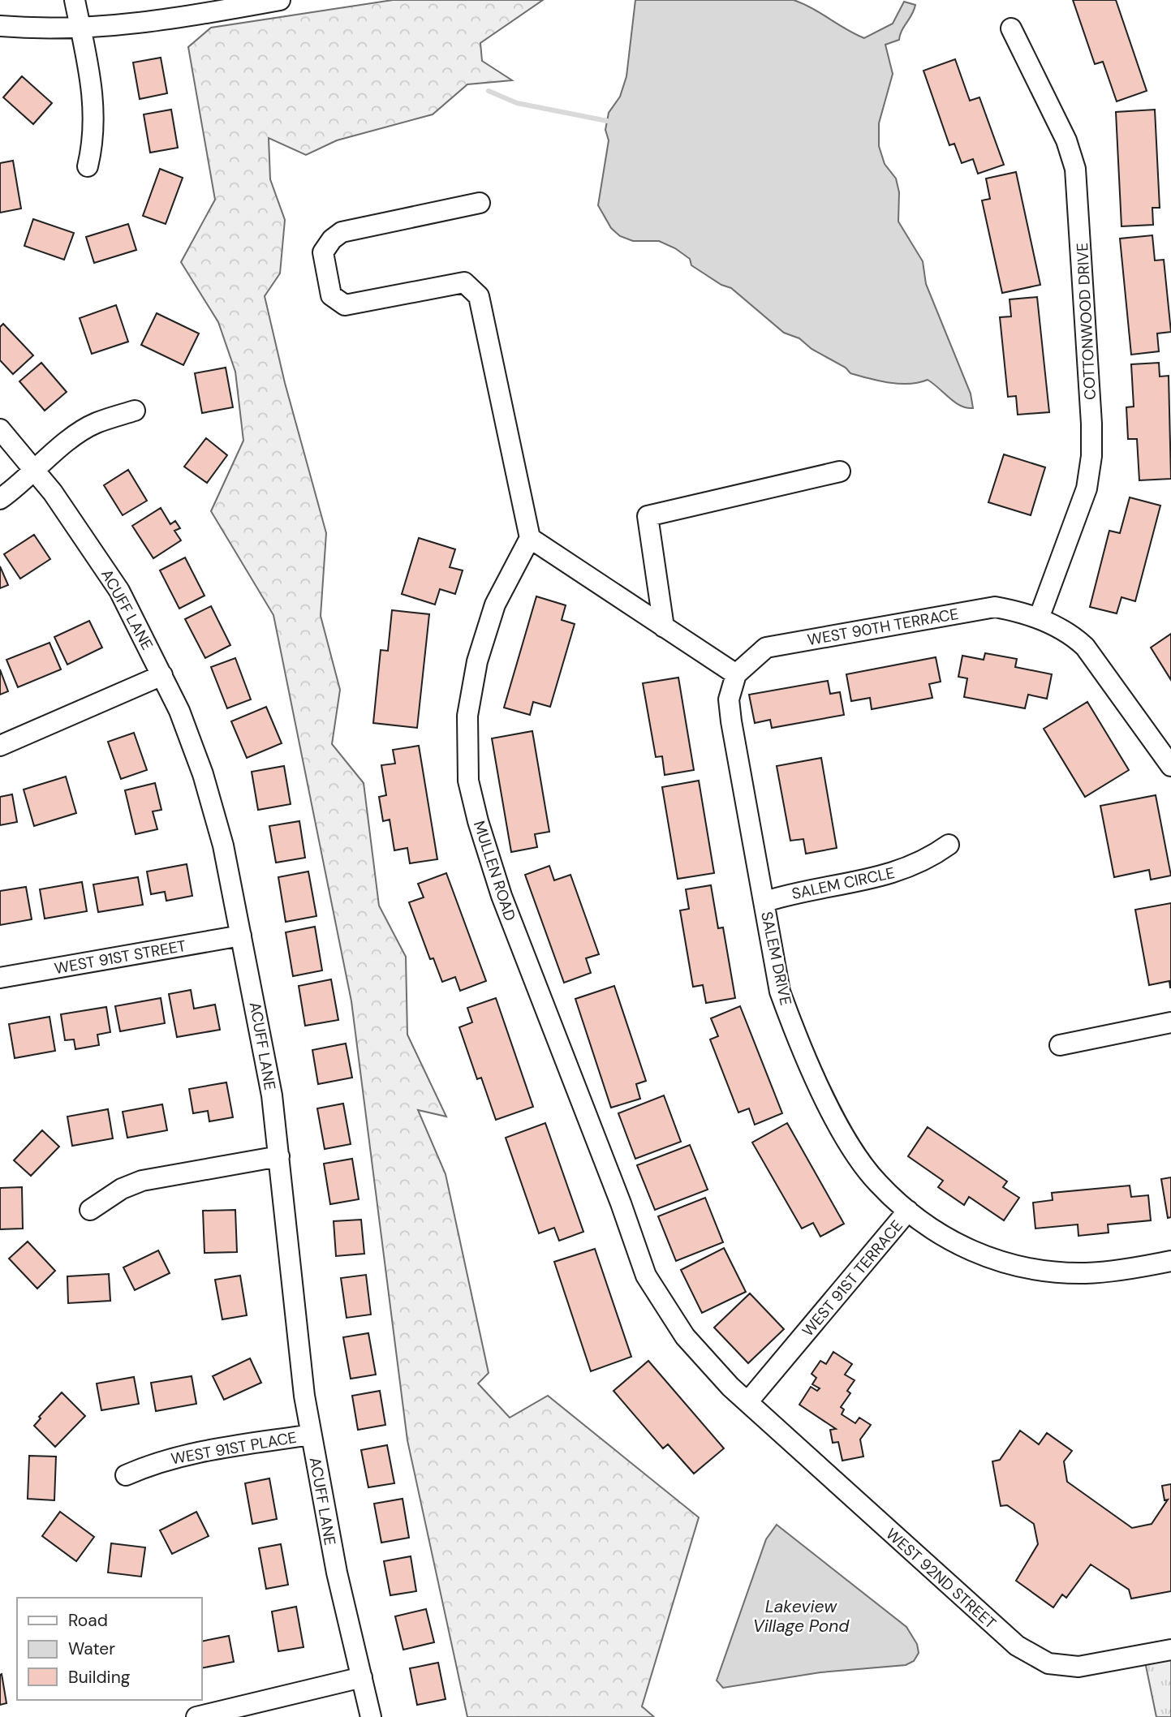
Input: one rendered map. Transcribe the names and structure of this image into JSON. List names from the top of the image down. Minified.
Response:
{"streets":{"street":["COTTONWOOD DRIVE","ACUFF LANE","WEST 90TH TERRACE","MULLEN ROAD","SALEM CIRCLE","WEST 91ST STREET","SALEM DRIVE","WEST 91ST TERRACE","WEST 91ST PLACE","WEST 92ND STREET"]},"crossings":[["COTTONWOOD DRIVE","WEST 90TH TERRACE"],["ACUFF LANE","WEST 91ST STREET"],["ACUFF LANE","WEST 91ST PLACE"],["WEST 90TH TERRACE","SALEM DRIVE"],["MULLEN ROAD","WEST 91ST TERRACE"],["MULLEN ROAD","WEST 92ND STREET"],["SALEM CIRCLE","SALEM DRIVE"],["SALEM DRIVE","WEST 91ST TERRACE"],["WEST 91ST TERRACE","WEST 92ND STREET"]],"water":["Lakeview Village Pond"],"legend":["Road","Water","Building"]}
